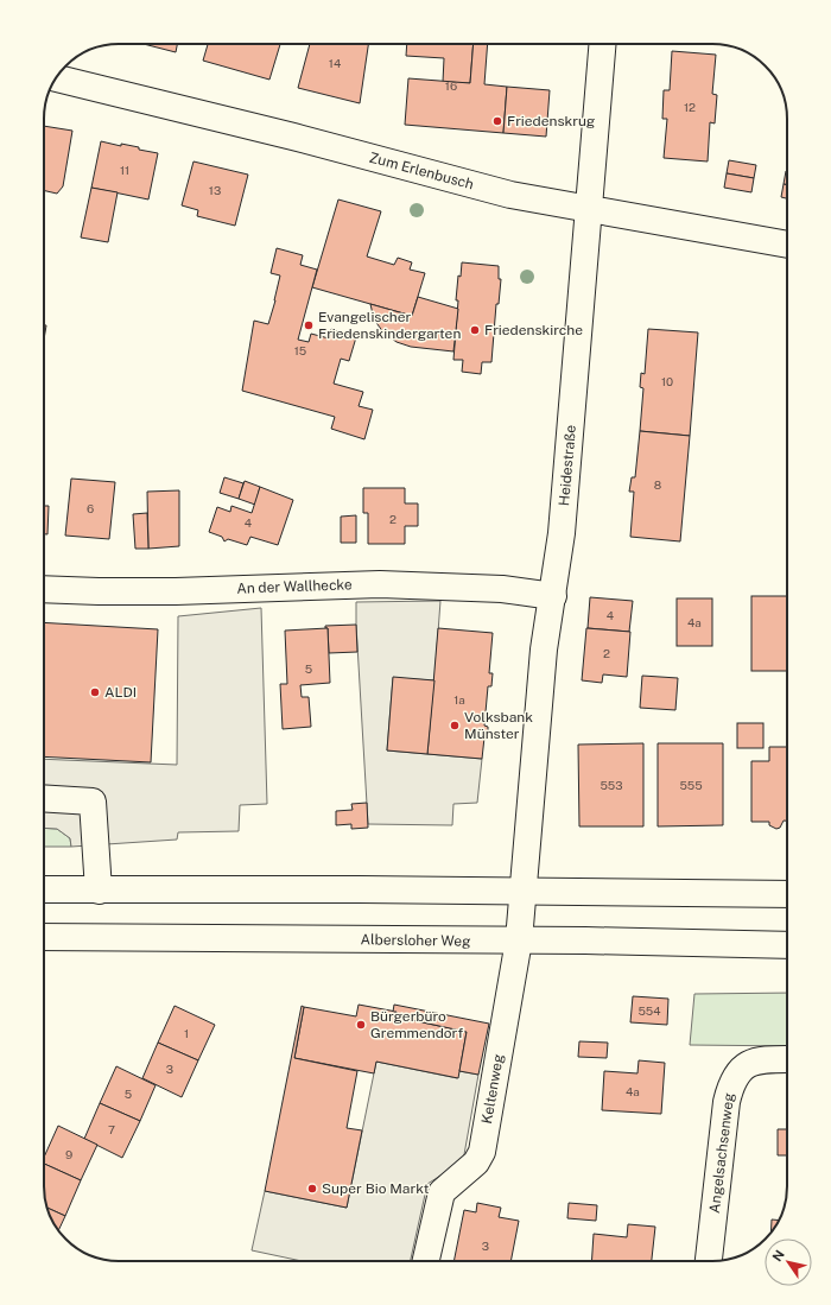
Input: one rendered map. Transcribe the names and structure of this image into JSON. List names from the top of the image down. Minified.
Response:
{"streets":{"street":["Zum Erlenbusch","Heidestraße","An der Wallhecke","Albersloher Weg","Keltenweg","Angelsachsenweg"]},"crossings":[["Zum Erlenbusch","Heidestraße"],["Heidestraße","An der Wallhecke"],["Heidestraße","Keltenweg"],["Albersloher Weg","Keltenweg"]],"places":["Friedenskrug","Evangelischer Friedenskindergarten","Friedenskirche","ALDI","Volksbank Münster","Bürgerbüro Gremmendorf","Super Bio Markt"],"house_numbers":["14","16","12","11","13","15","10","8","6","2","4","4","4a","2","5","1a","553","555","554","1","3","4a","5","7","9","3"],"north":"top left"}
